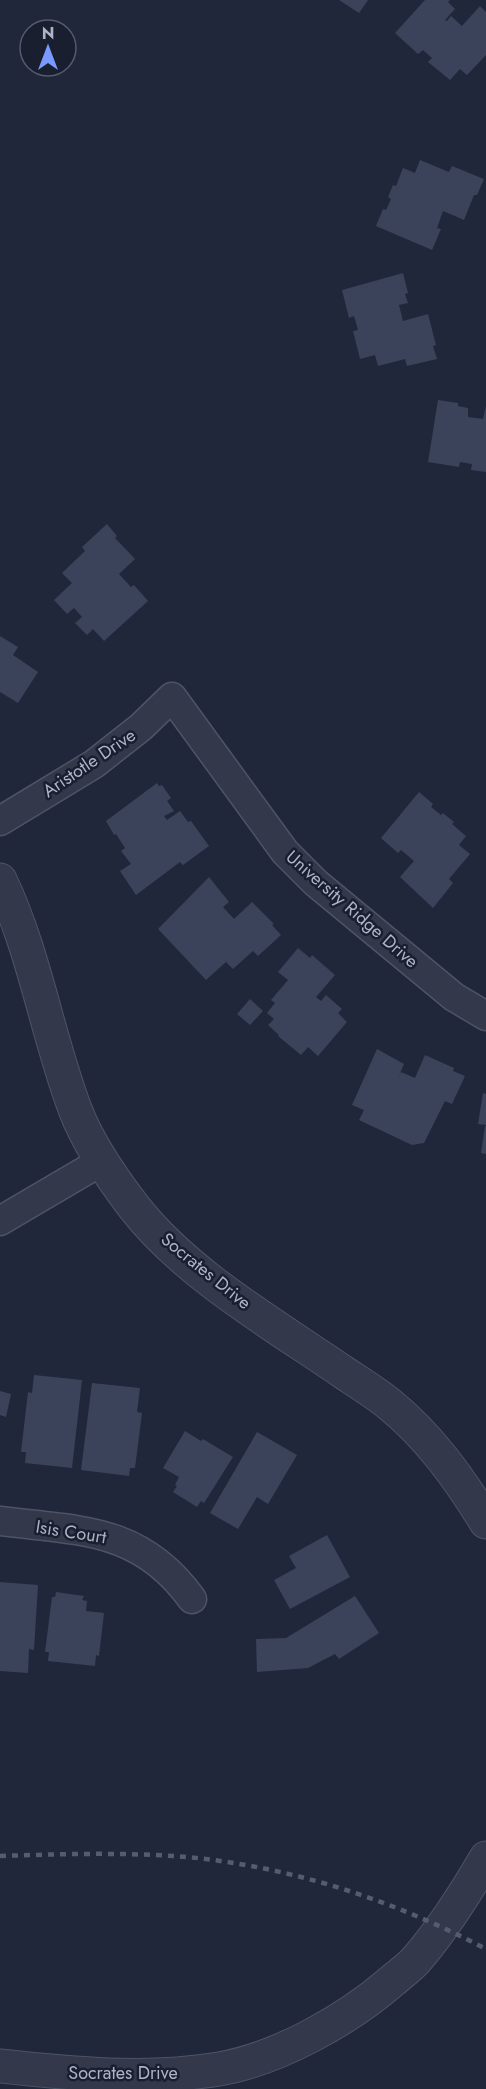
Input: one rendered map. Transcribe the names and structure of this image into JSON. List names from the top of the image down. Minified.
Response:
{"streets":{"street":["Aristotle Drive","University Ridge Drive","Socrates Drive","Isis Court"]},"crossings":[["Aristotle Drive","University Ridge Drive"]],"north":"top"}
